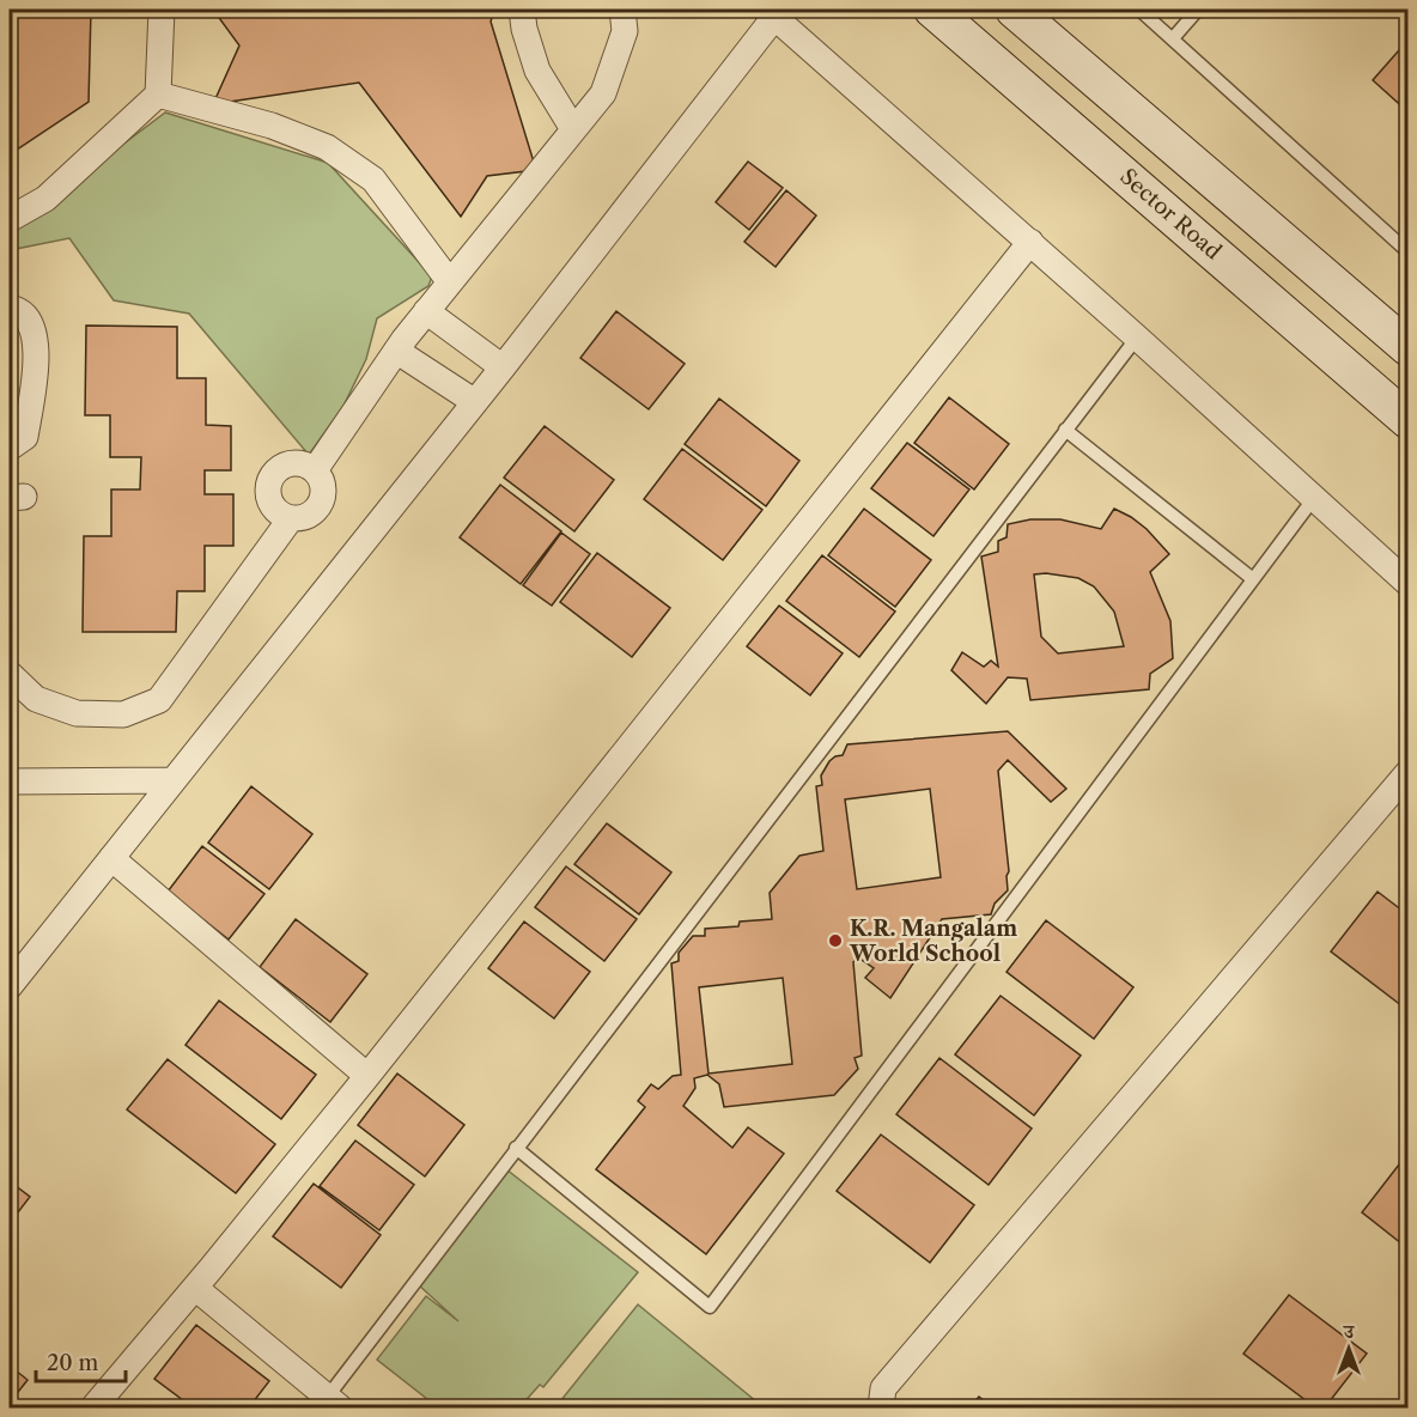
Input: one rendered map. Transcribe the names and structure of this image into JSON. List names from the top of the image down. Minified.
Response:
{"streets":{"main road":["Sector Road"]},"places":["K.R. Mangalam World School"],"scale_bar":"20 m","north":"top"}
